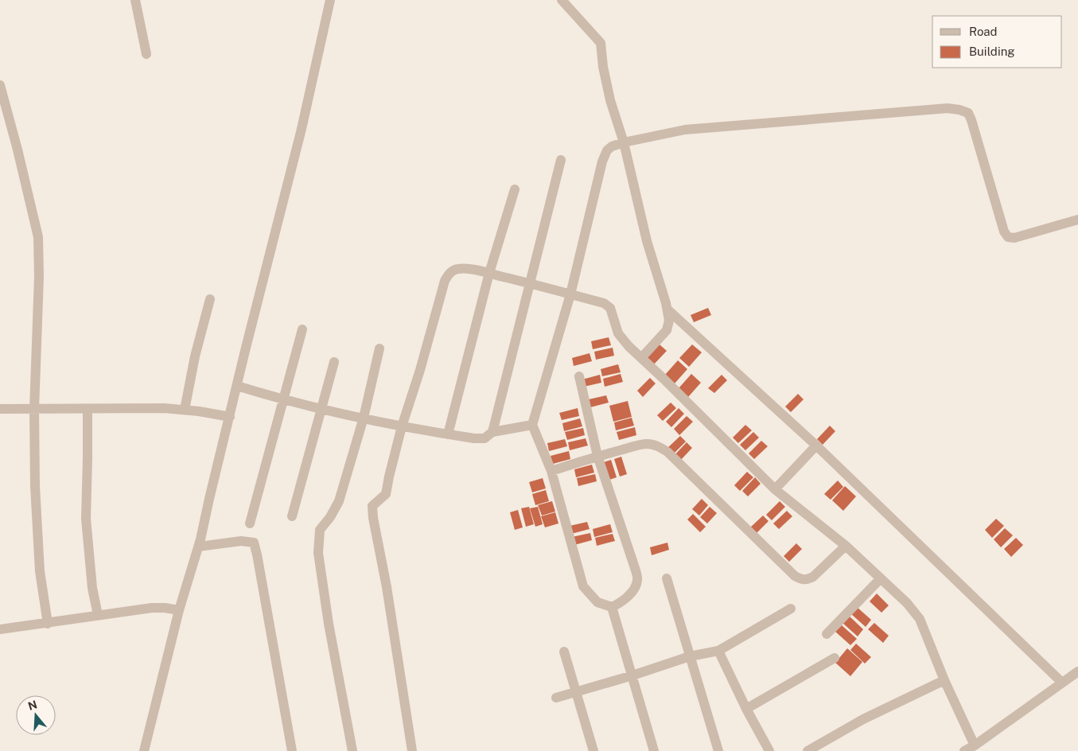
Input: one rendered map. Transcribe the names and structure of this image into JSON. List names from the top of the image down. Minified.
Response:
{"legend":["Road","Building"],"north":"top"}
